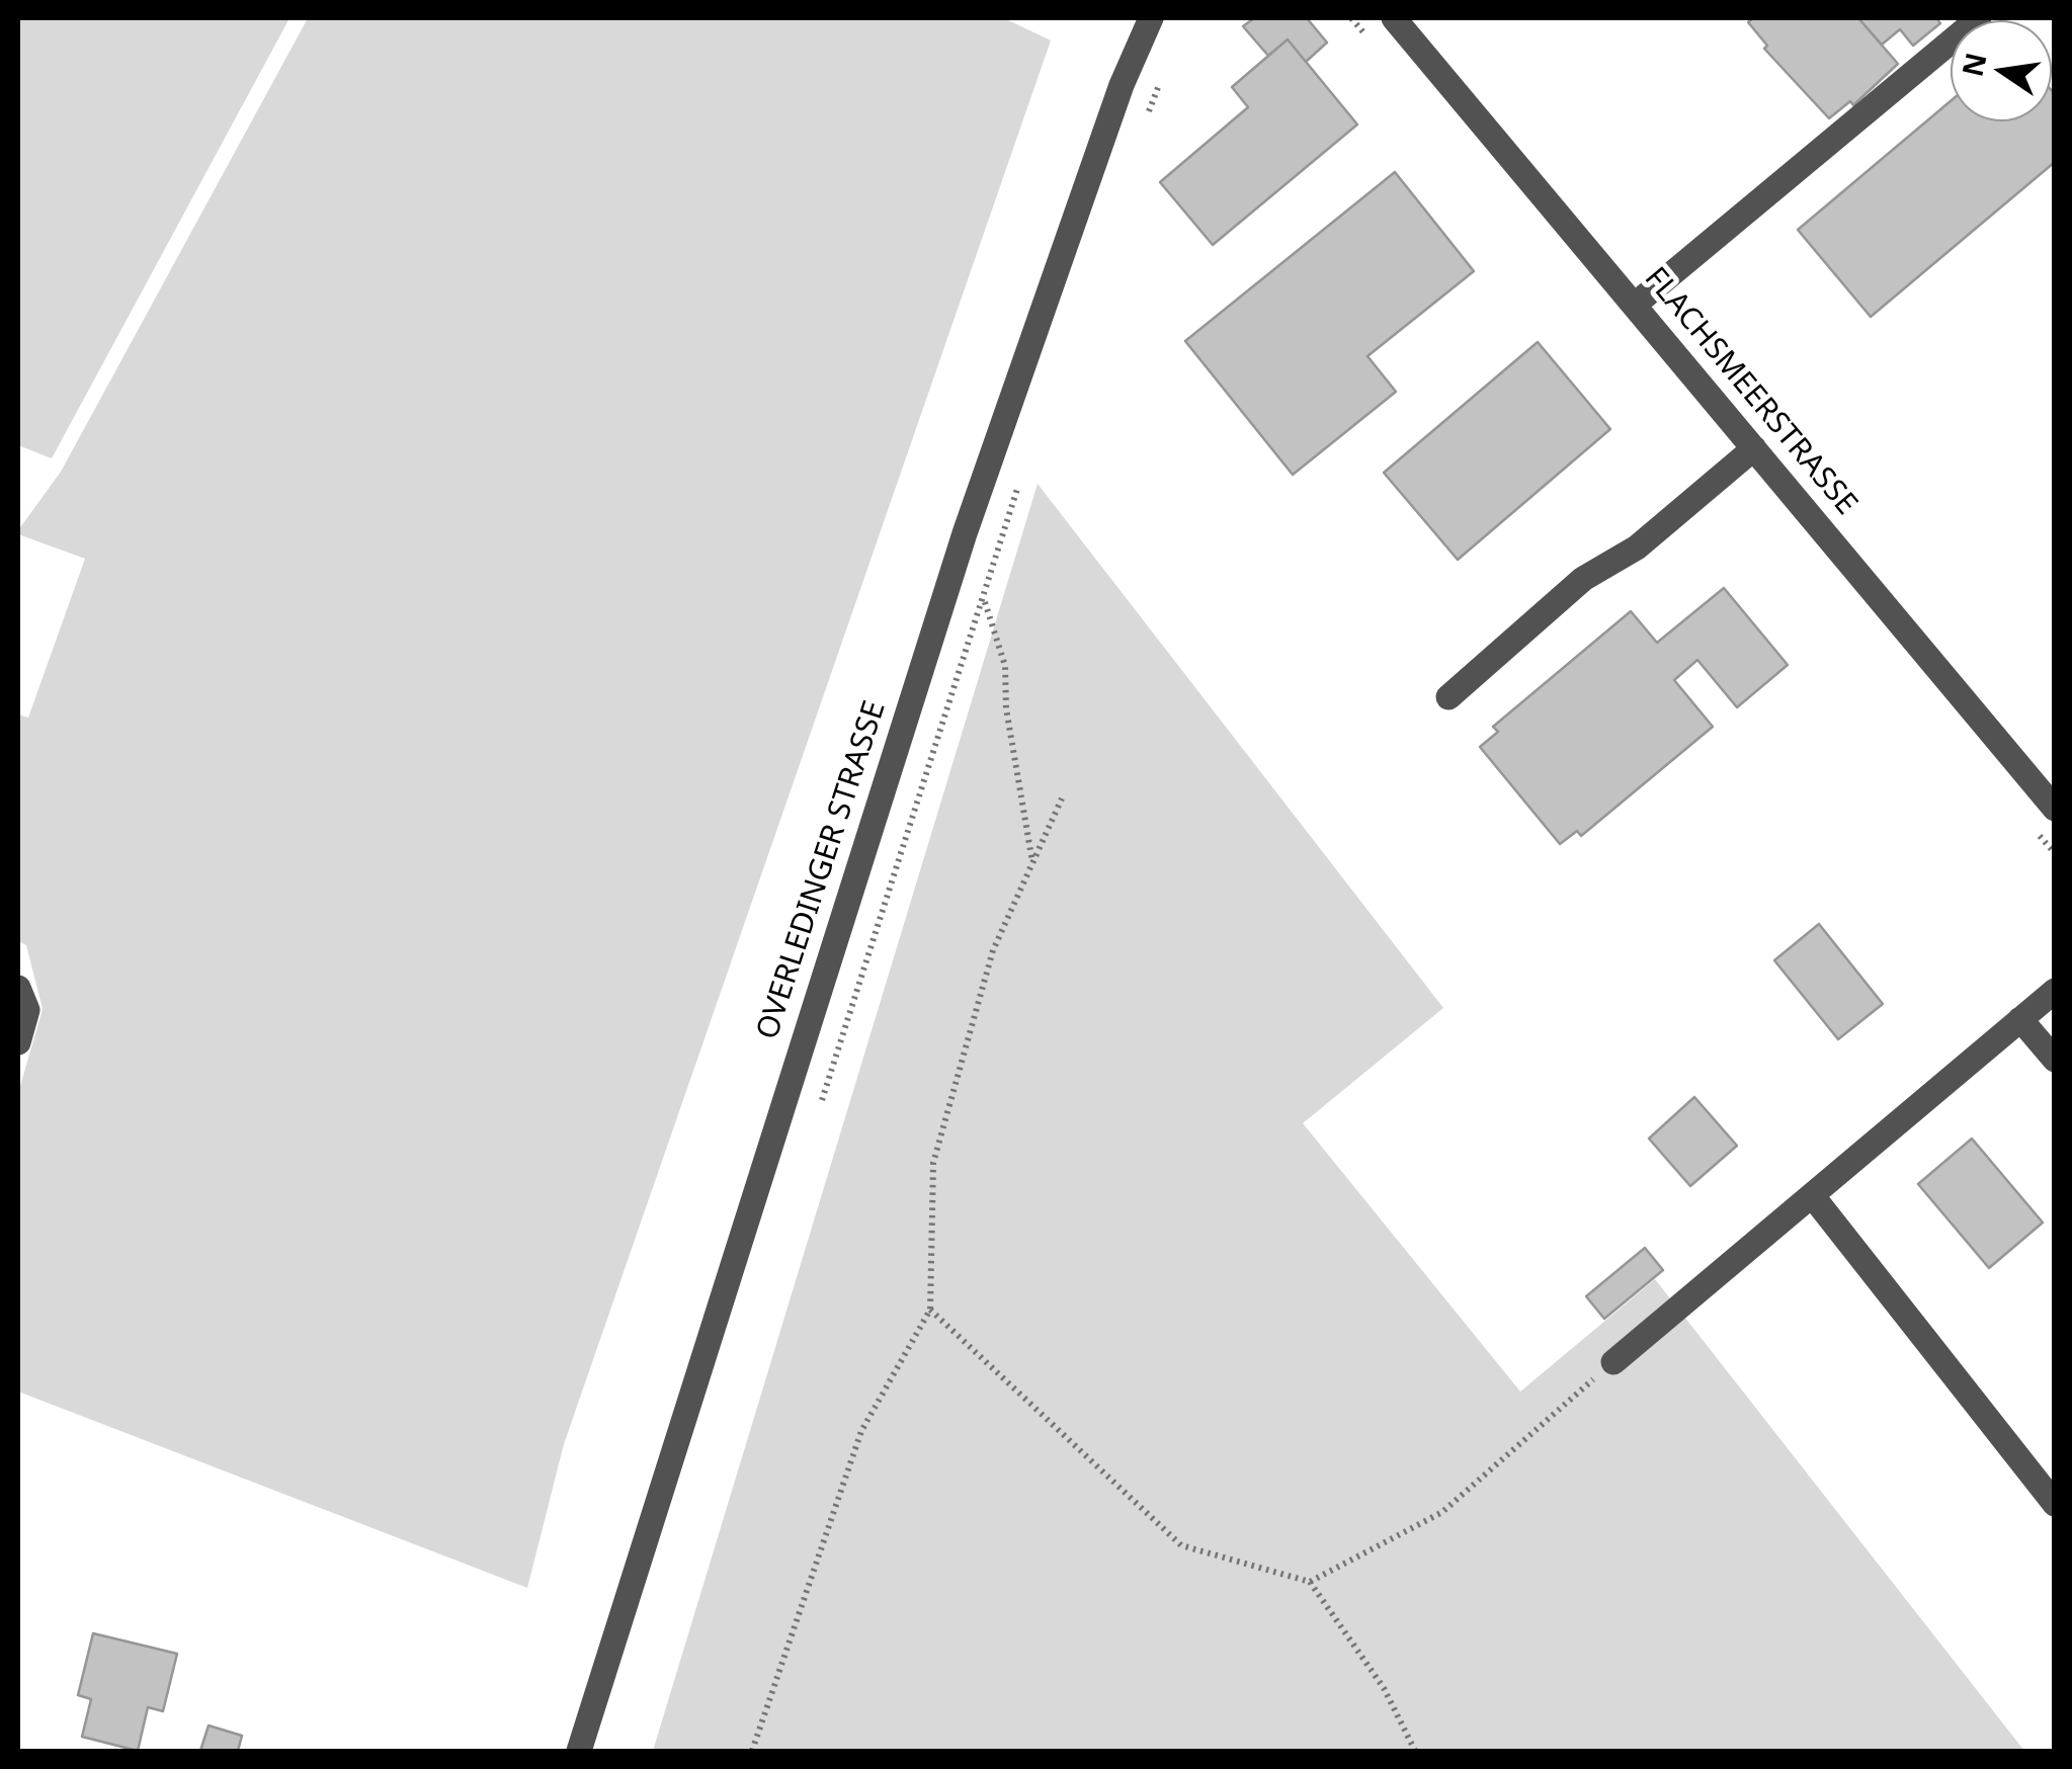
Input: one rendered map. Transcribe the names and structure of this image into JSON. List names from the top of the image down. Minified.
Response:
{"streets":{"street":["FLACHSMEERSTRASSE","OVERLEDINGER STRASSE"]},"north":"left"}
